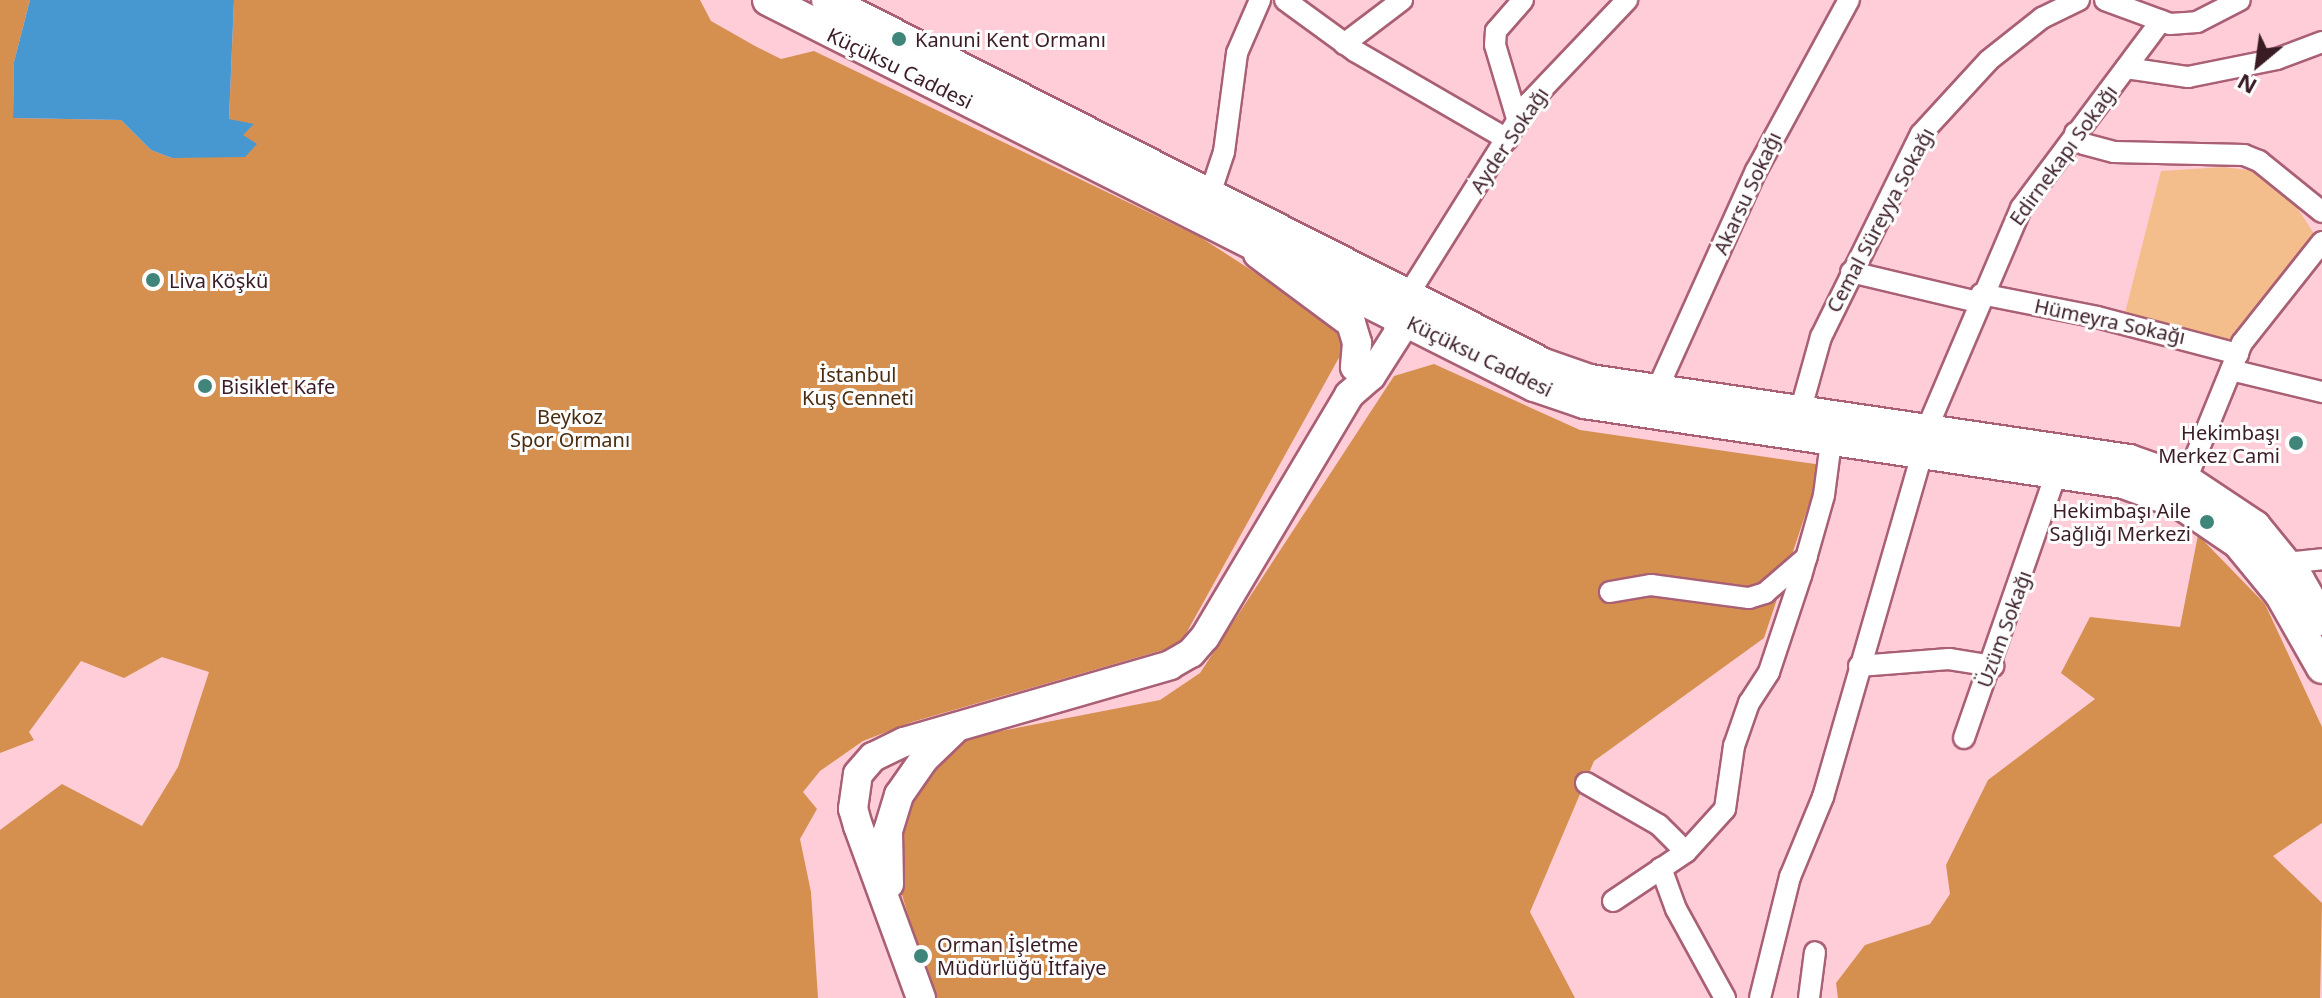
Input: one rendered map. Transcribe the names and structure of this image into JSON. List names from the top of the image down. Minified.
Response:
{"streets":{"main road":["Küçüksu Caddesi"],"street":["Ayder Sokağı","Edirnekapı Sokağı","Akarsu Sokağı","Cemal Süreyya Sokağı","Hümeyra Sokağı","Üzüm Sokağı"]},"crossings":[["Küçüksu Caddesi","Ayder Sokağı"],["Küçüksu Caddesi","Edirnekapı Sokağı"],["Küçüksu Caddesi","Akarsu Sokağı"],["Küçüksu Caddesi","Cemal Süreyya Sokağı"],["Küçüksu Caddesi","Üzüm Sokağı"],["Edirnekapı Sokağı","Hümeyra Sokağı"],["Cemal Süreyya Sokağı","Hümeyra Sokağı"]],"parks":["İstanbul Kuş Cenneti","Beykoz Spor Ormanı"],"places":["Kanuni Kent Ormanı","Liva Köşkü","Bisiklet Kafe","Hekimbaşı Merkez Cami","Hekimbaşı Aile Sağlığı Merkezi","Orman İşletme Müdürlüğü İtfaiye"],"north":"bottom left"}
